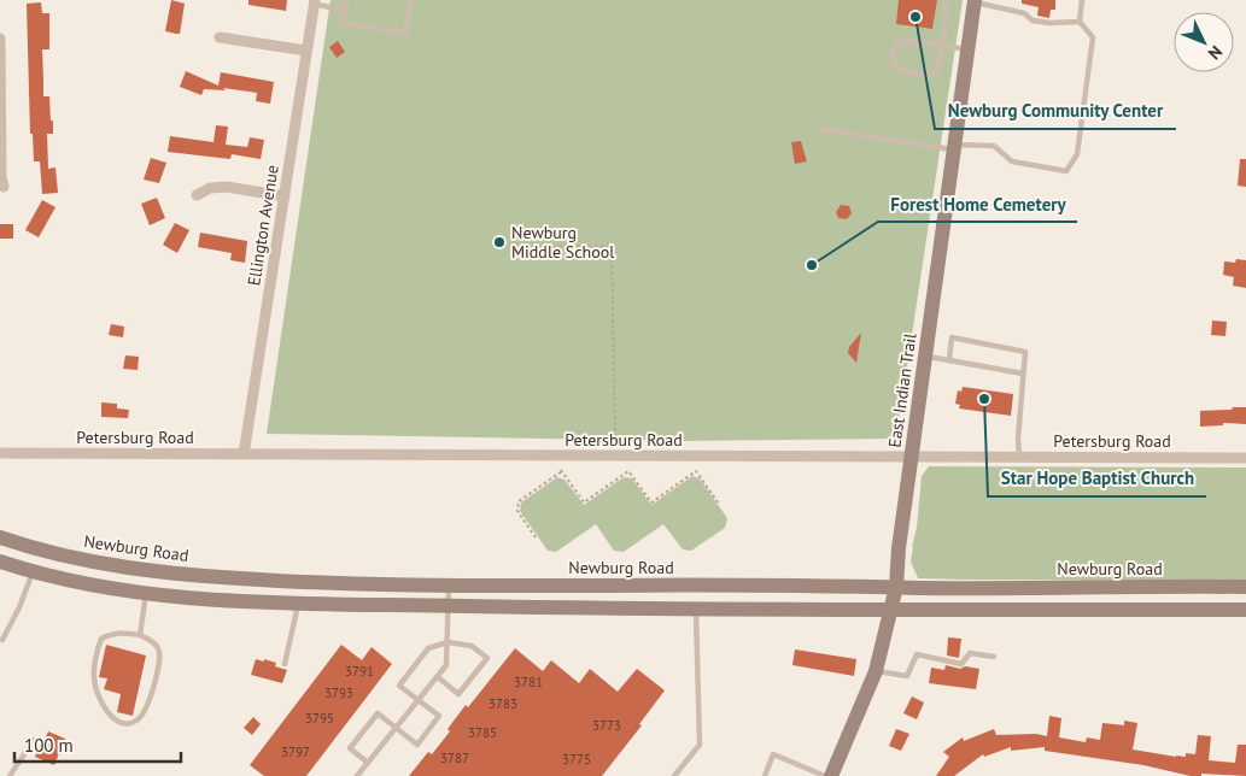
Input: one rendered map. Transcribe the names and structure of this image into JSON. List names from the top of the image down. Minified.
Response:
{"streets":{"main road":["East Indian Trail","Newburg Road"],"street":["Ellington Avenue","Petersburg Road"]},"crossings":[["Ellington Avenue","Petersburg Road"],["East Indian Trail","Petersburg Road"],["East Indian Trail","Newburg Road"]],"places":["Newburg Community Center","Newburg Middle School","Forest Home Cemetery","Star Hope Baptist Church"],"house_numbers":["3791","3781","3793","3783","3795","3773","3785","3797","3787","3775"],"scale_bar":"100 m","north":"bottom right"}
